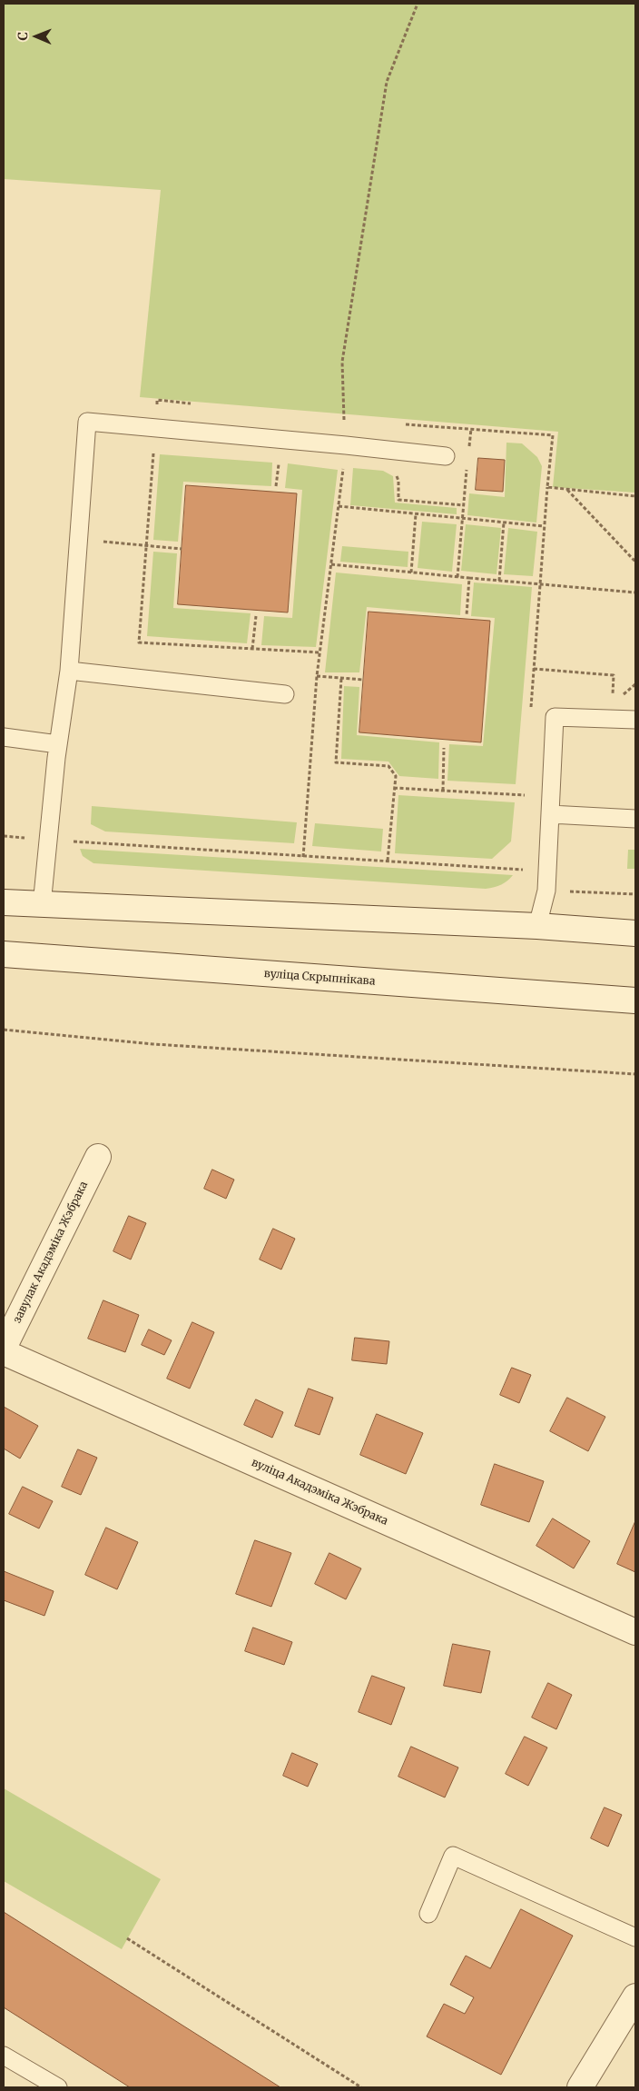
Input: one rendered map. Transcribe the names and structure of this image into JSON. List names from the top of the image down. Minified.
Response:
{"streets":{"main road":["вуліца Скрыпнікава","завулак Акадэміка Жэбрака","вуліца Акадэміка Жэбрака"]},"north":"left"}
